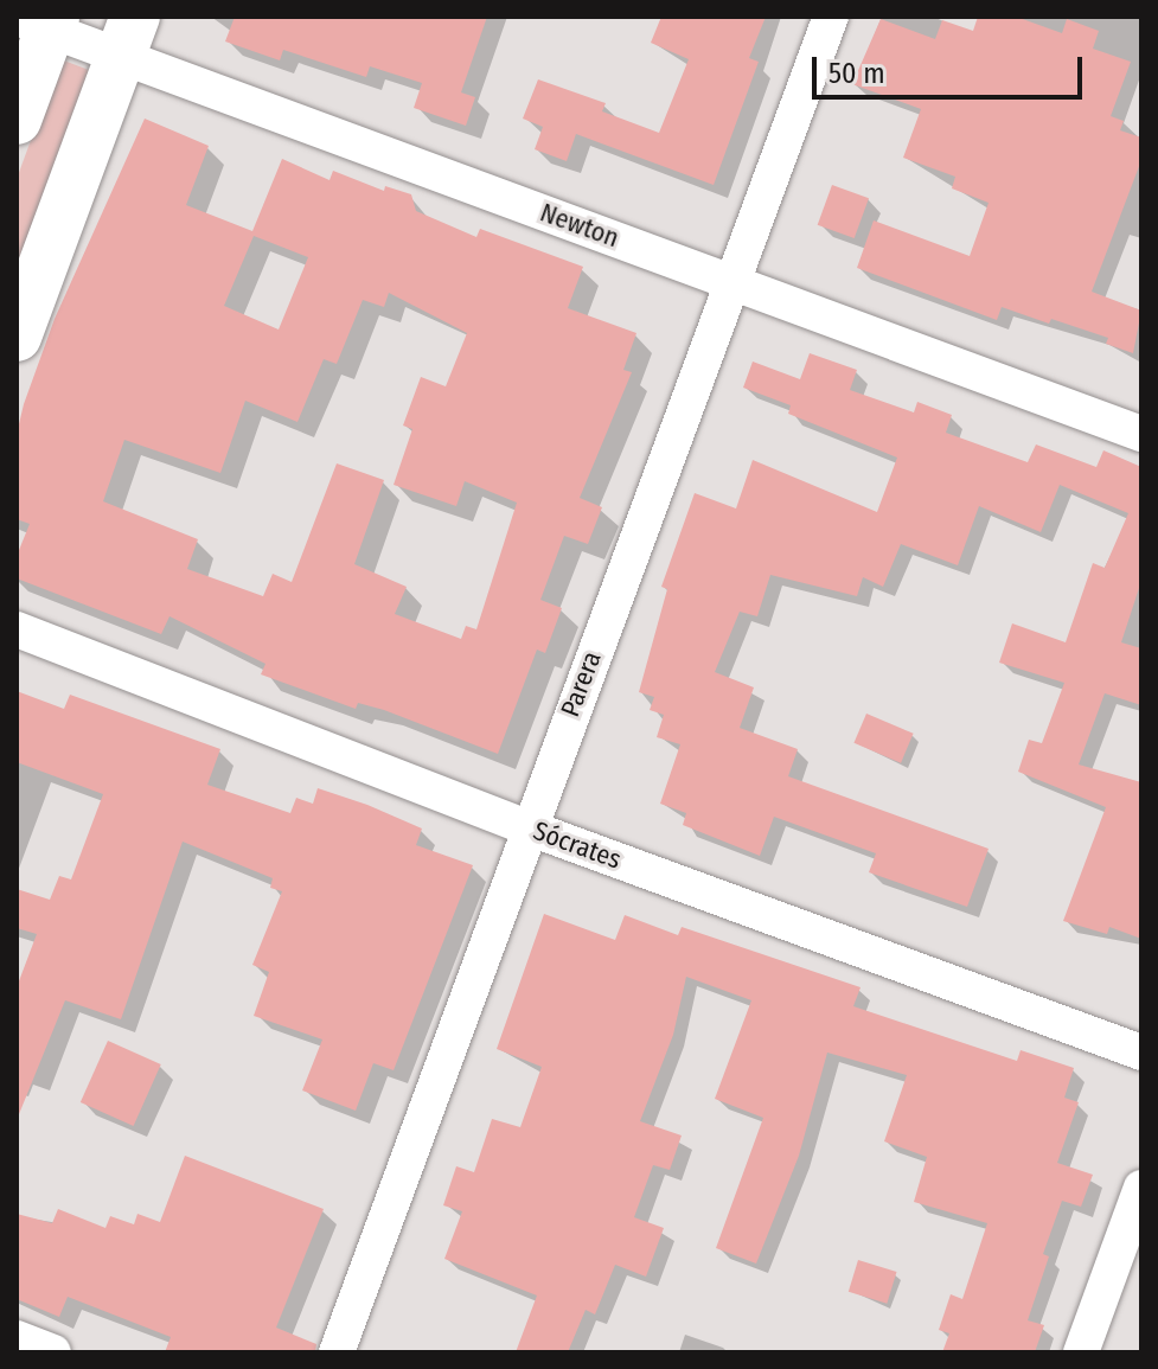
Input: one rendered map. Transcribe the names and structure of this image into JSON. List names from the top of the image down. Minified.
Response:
{"streets":{"street":["Newton","Parera","Sócrates"]},"crossings":[["Newton","Parera"],["Parera","Sócrates"]],"scale_bar":"50 m"}
